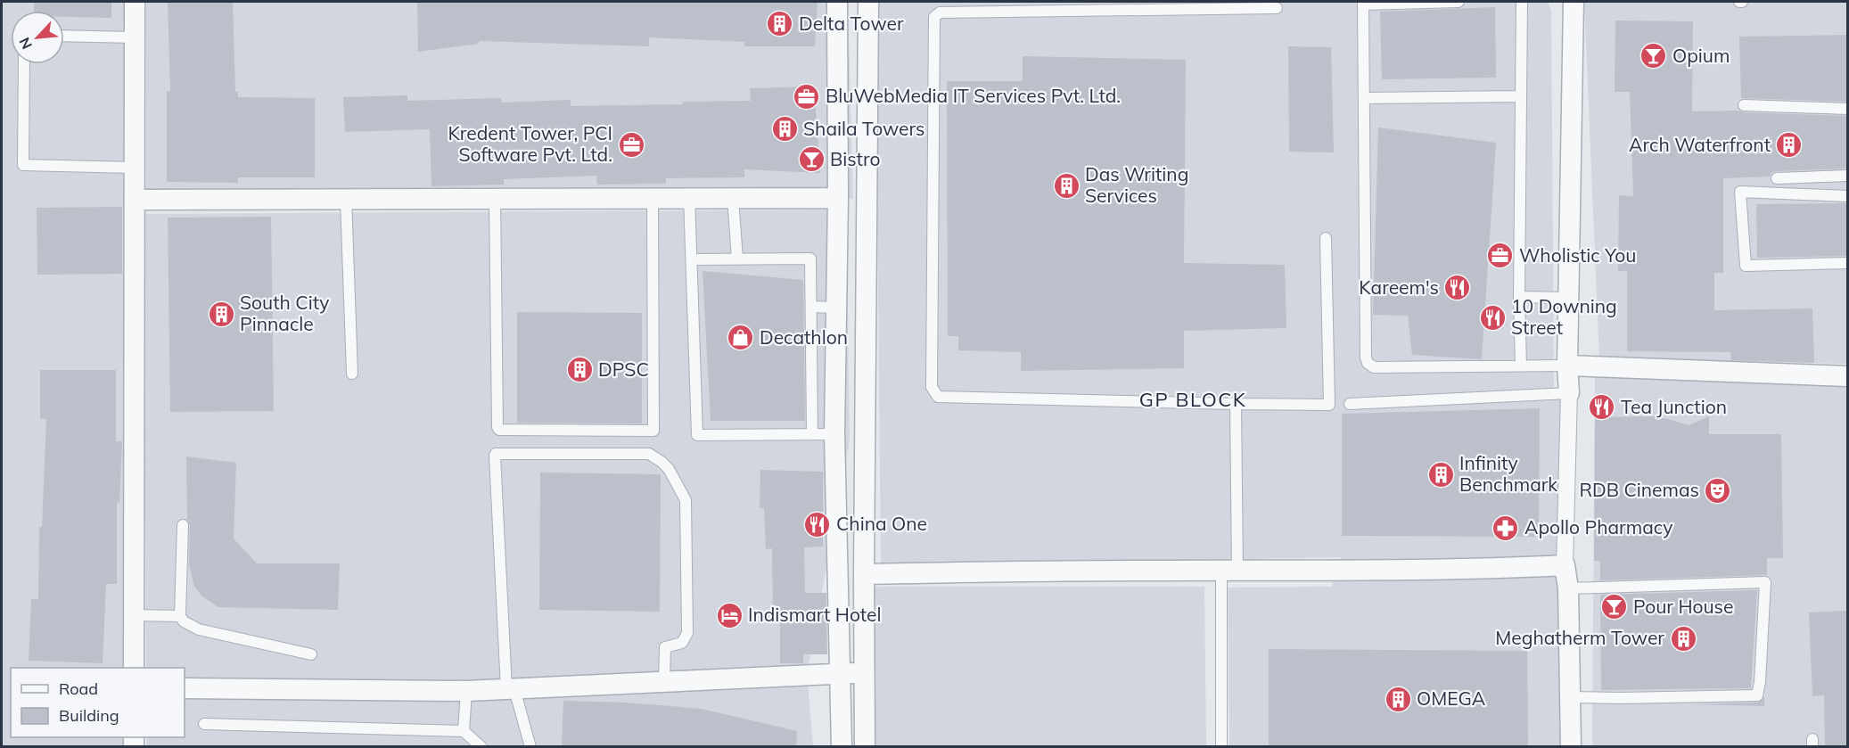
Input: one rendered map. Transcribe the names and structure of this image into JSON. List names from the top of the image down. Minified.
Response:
{"districts":["GP BLOCK"],"places":{"building":["Delta Tower","Shaila Towers","Arch Waterfront","Das Writing Services","South City Pinnacle","DPSC","Infinity Benchmark","Meghatherm Tower","OMEGA"],"bar":["Opium","Bistro","Pour House"],"office":["BluWebMedia IT Services Pvt. Ltd.","Kredent Tower, PCI Software Pvt. Ltd.","Wholistic You"],"restaurant":["Kareem's","10 Downing Street","Tea Junction","China One"],"shop":["Decathlon"],"theatre":["RDB Cinemas"],"pharmacy":["Apollo Pharmacy"],"hotel":["Indismart Hotel"]},"legend":["Road","Building"],"north":"bottom left"}
